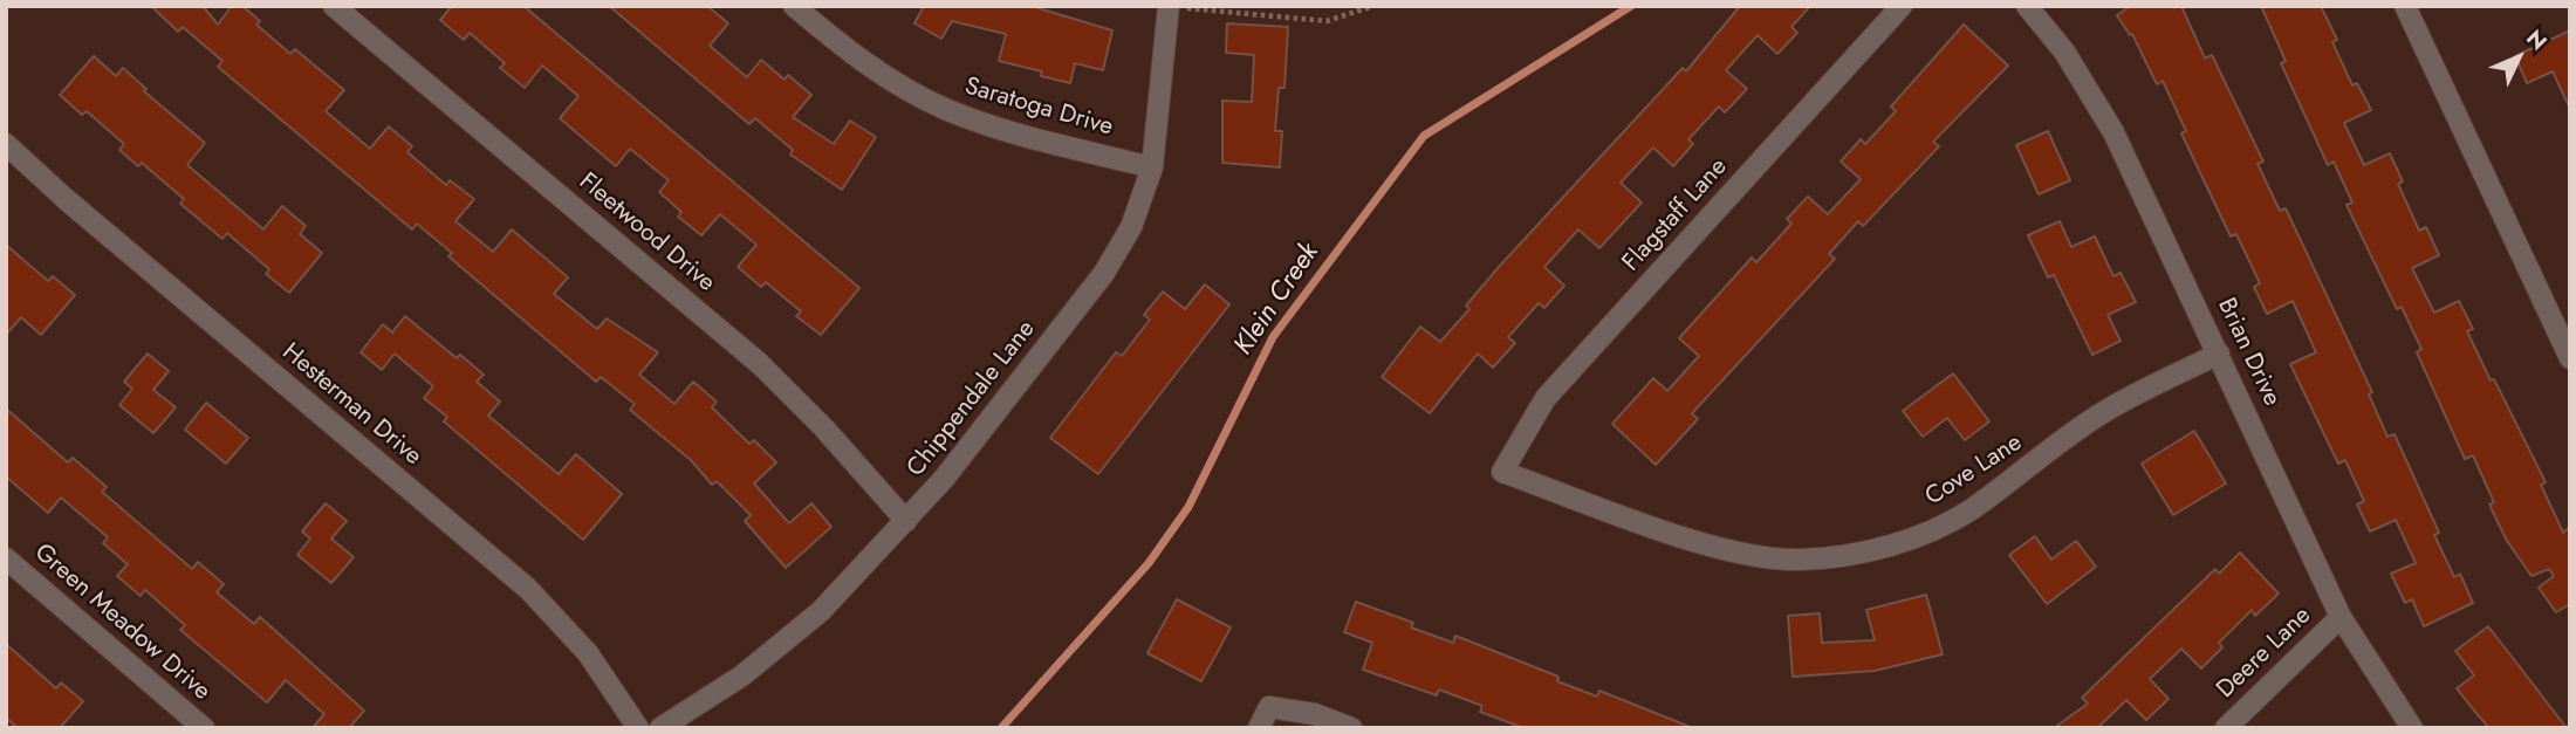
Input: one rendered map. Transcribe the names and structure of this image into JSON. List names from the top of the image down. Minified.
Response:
{"streets":{"street":["Saratoga Drive","Flagstaff Lane","Fleetwood Drive","Brian Drive","Chippendale Lane","Hesterman Drive","Cove Lane","Green Meadow Drive","Deere Lane"]},"crossings":[["Saratoga Drive","Chippendale Lane"],["Flagstaff Lane","Cove Lane"],["Fleetwood Drive","Chippendale Lane"],["Brian Drive","Cove Lane"],["Brian Drive","Deere Lane"]],"water":["Klein Creek"],"north":"top right"}
